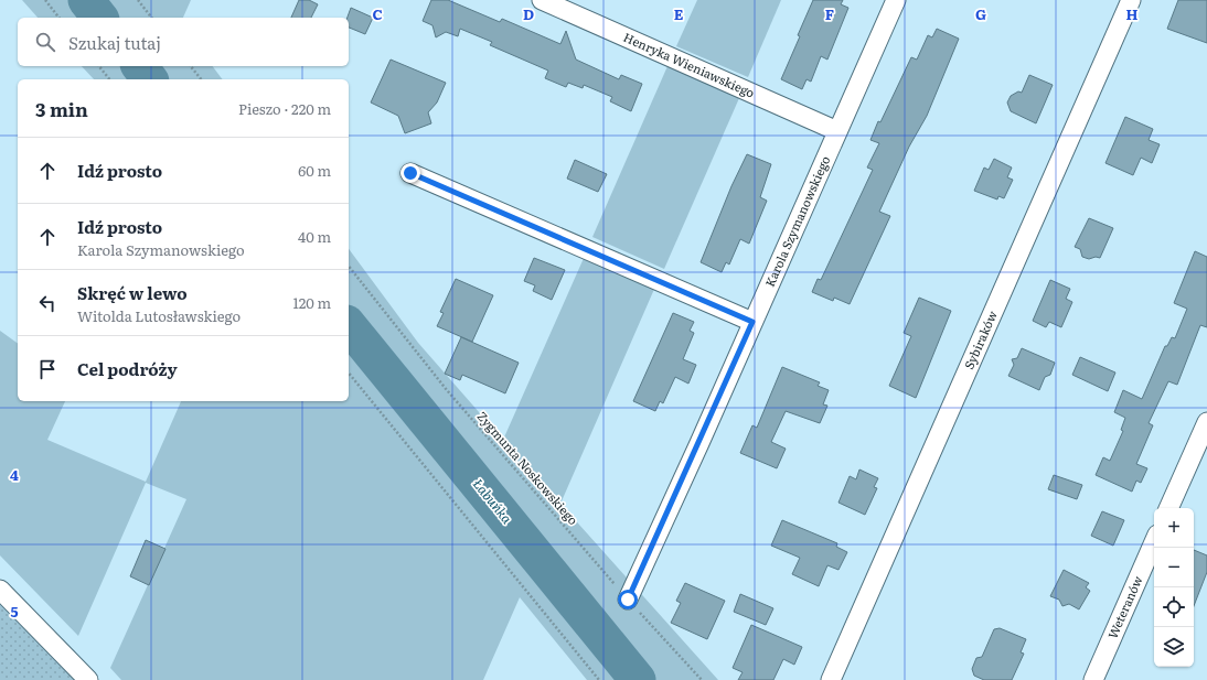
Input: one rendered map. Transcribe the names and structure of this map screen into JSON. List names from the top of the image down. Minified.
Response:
{"streets":{"street":["Henryka Wieniawskiego","Karola Szymanowskiego","Sybiraków","Weteranów"],"path":["Zygmunta Noskowskiego"]},"crossings":[["Henryka Wieniawskiego","Karola Szymanowskiego"],["Karola Szymanowskiego","Zygmunta Noskowskiego"]],"water":["Łabuńka"],"page":{"search":"Szukaj tutaj","heading":["3 min","Pieszo · 220 m"],"list":[["Idź prosto","60 m"],["Idź prosto","Karola Szymanowskiego","40 m"],["Skręć w lewo","Witolda Lutosławskiego","120 m"],"Cel podróży"],"map_buttons":["+","−"]},"grid":{"columns":["C","D","E","F","G","H"],"rows":["4","5"]}}
